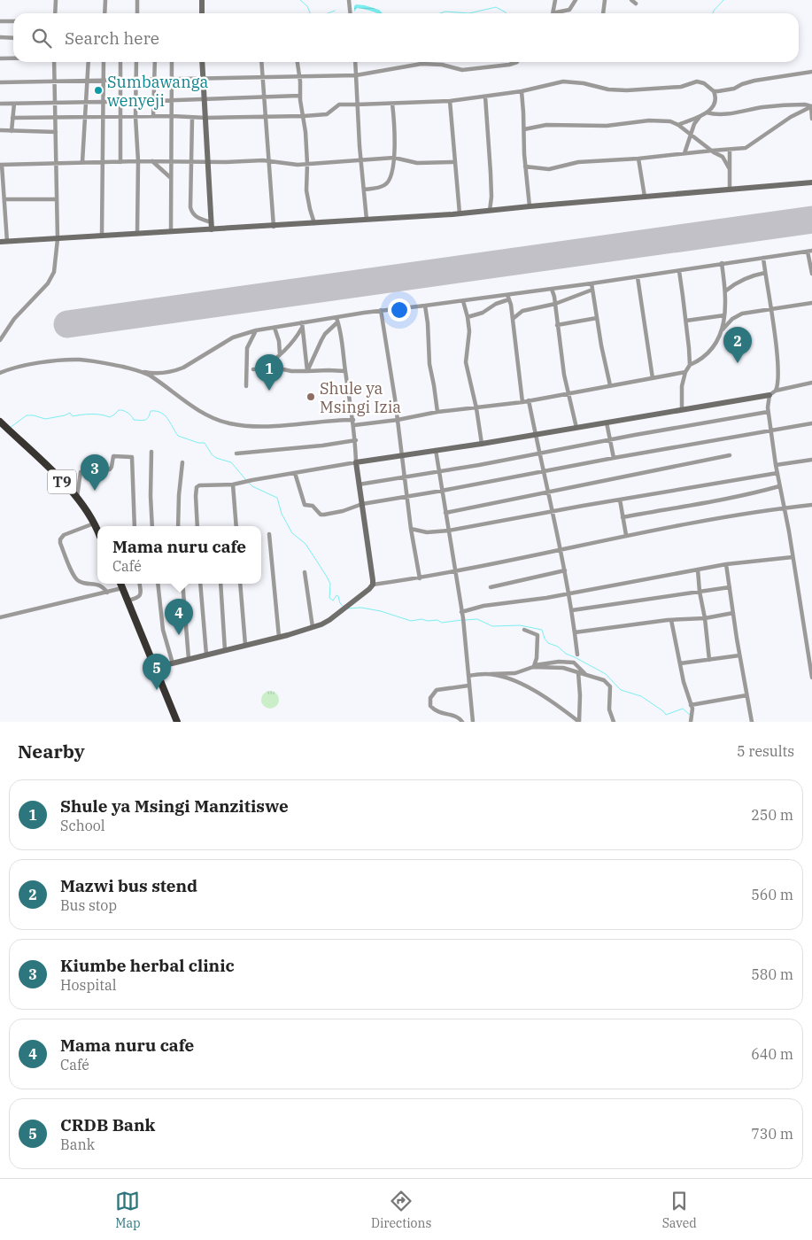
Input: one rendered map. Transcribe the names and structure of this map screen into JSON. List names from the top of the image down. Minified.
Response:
{"streets":{"highway":["T9"]},"places":["Sumbawanga wenyeji","Shule ya Msingi Izia"],"page":{"search":"Search here","pins":["2","1","3","4","5"],"popup":["Mama nuru cafe","Café"],"heading":["Nearby","5 results"],"list":[{"mark":"1","name":"Shule ya Msingi Manzitiswe","note":"School","value":"250 m"},{"mark":"2","name":"Mazwi bus stend","note":"Bus stop","value":"560 m"},{"mark":"3","name":"Kiumbe herbal clinic","note":"Hospital","value":"580 m"},{"mark":"4","name":"Mama nuru cafe","note":"Café","value":"640 m"},{"mark":"5","name":"CRDB Bank","note":"Bank","value":"730 m"}],"nav":["Map","Directions","Saved"]}}
